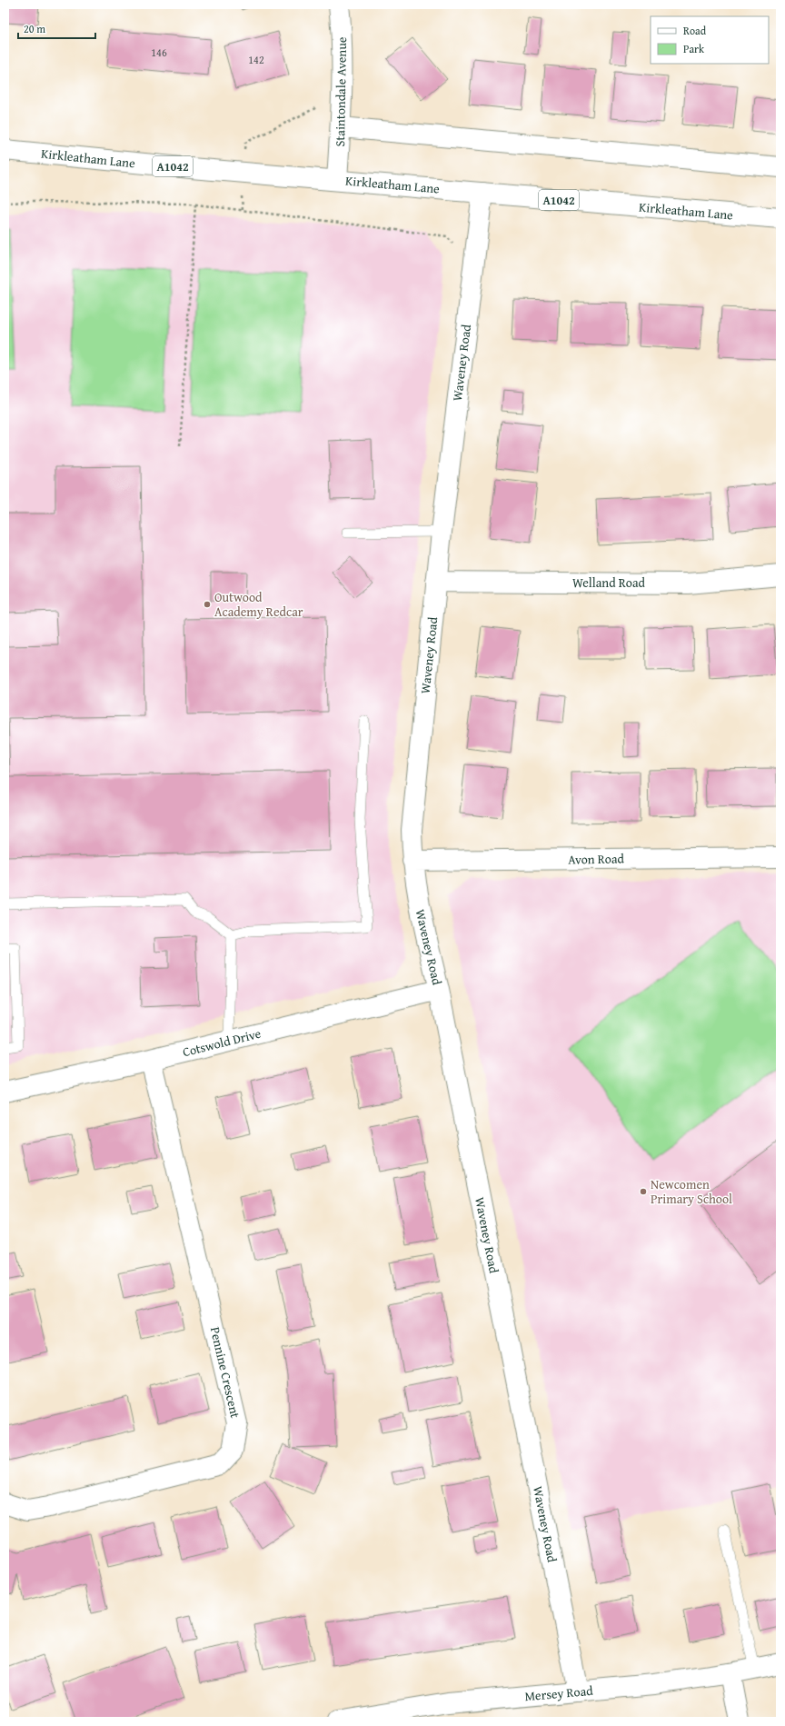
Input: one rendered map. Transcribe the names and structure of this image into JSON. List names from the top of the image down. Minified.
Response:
{"streets":{"street":["Staintondale Avenue","Kirkleatham Lane","A1042","Waveney Road","Welland Road","Avon Road","Cotswold Drive","Pennine Crescent","Mersey Road"]},"crossings":[["Staintondale Avenue","Kirkleatham Lane"],["Kirkleatham Lane","Waveney Road"],["Waveney Road","Welland Road"],["Waveney Road","Avon Road"],["Waveney Road","Cotswold Drive"],["Waveney Road","Mersey Road"],["Cotswold Drive","Pennine Crescent"]],"places":["Outwood Academy Redcar","Newcomen Primary School"],"house_numbers":["146","142"],"legend":["Road","Park"],"scale_bar":"20 m"}
